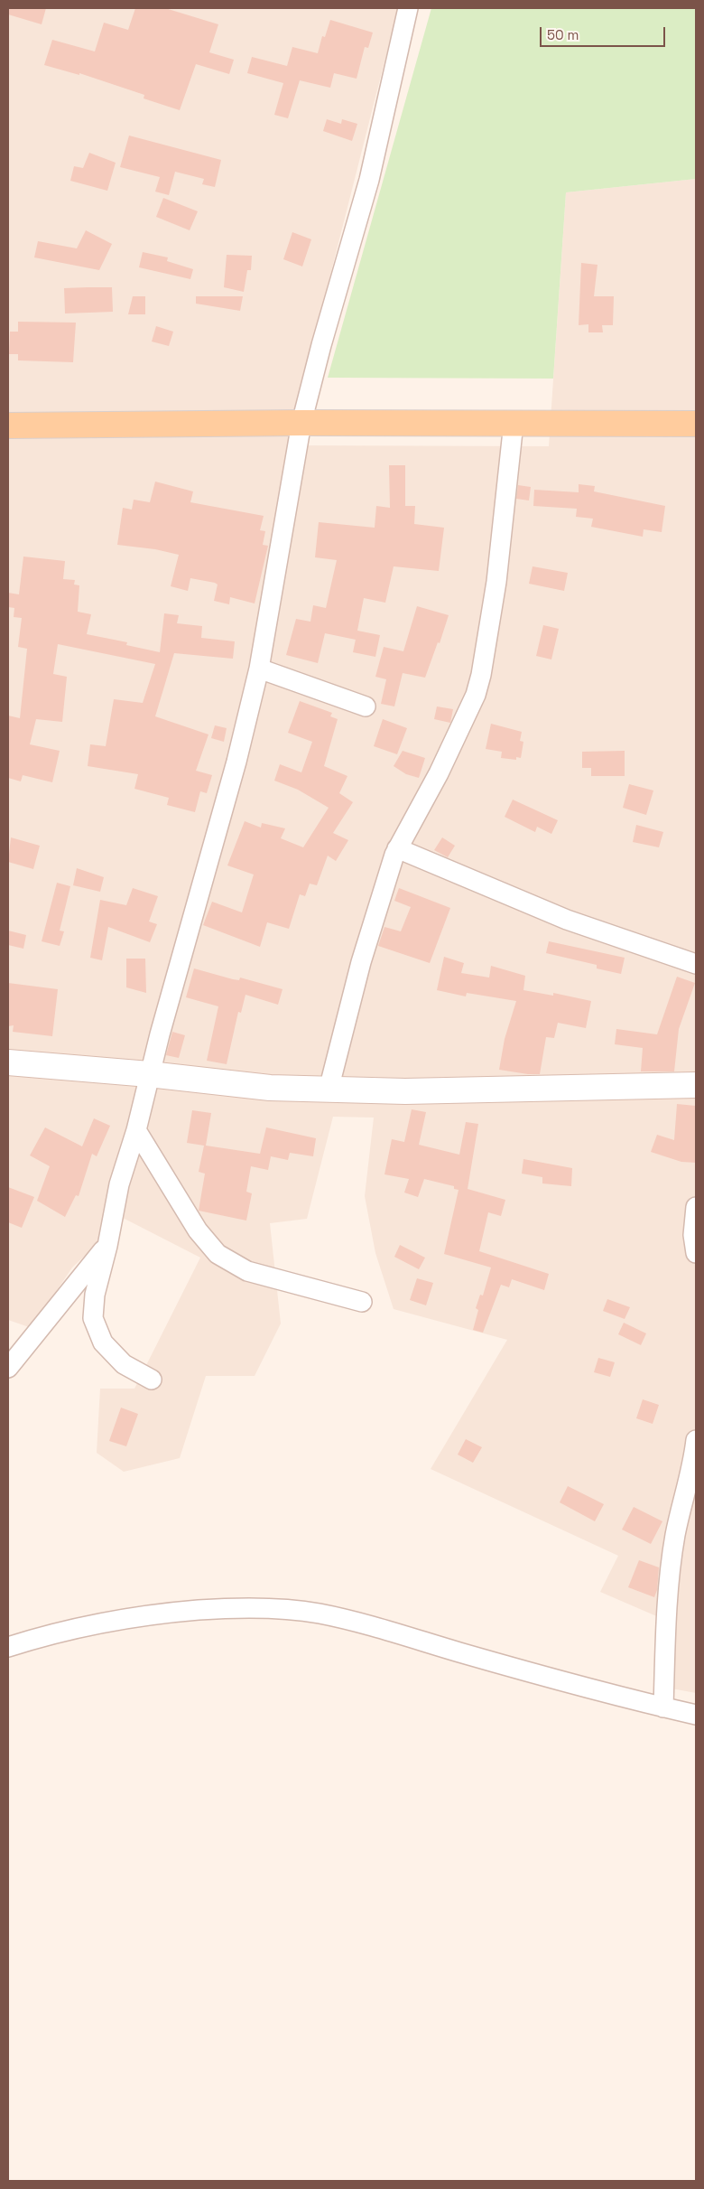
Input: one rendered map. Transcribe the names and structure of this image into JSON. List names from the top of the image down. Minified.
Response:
{"scale_bar":"50 m"}
